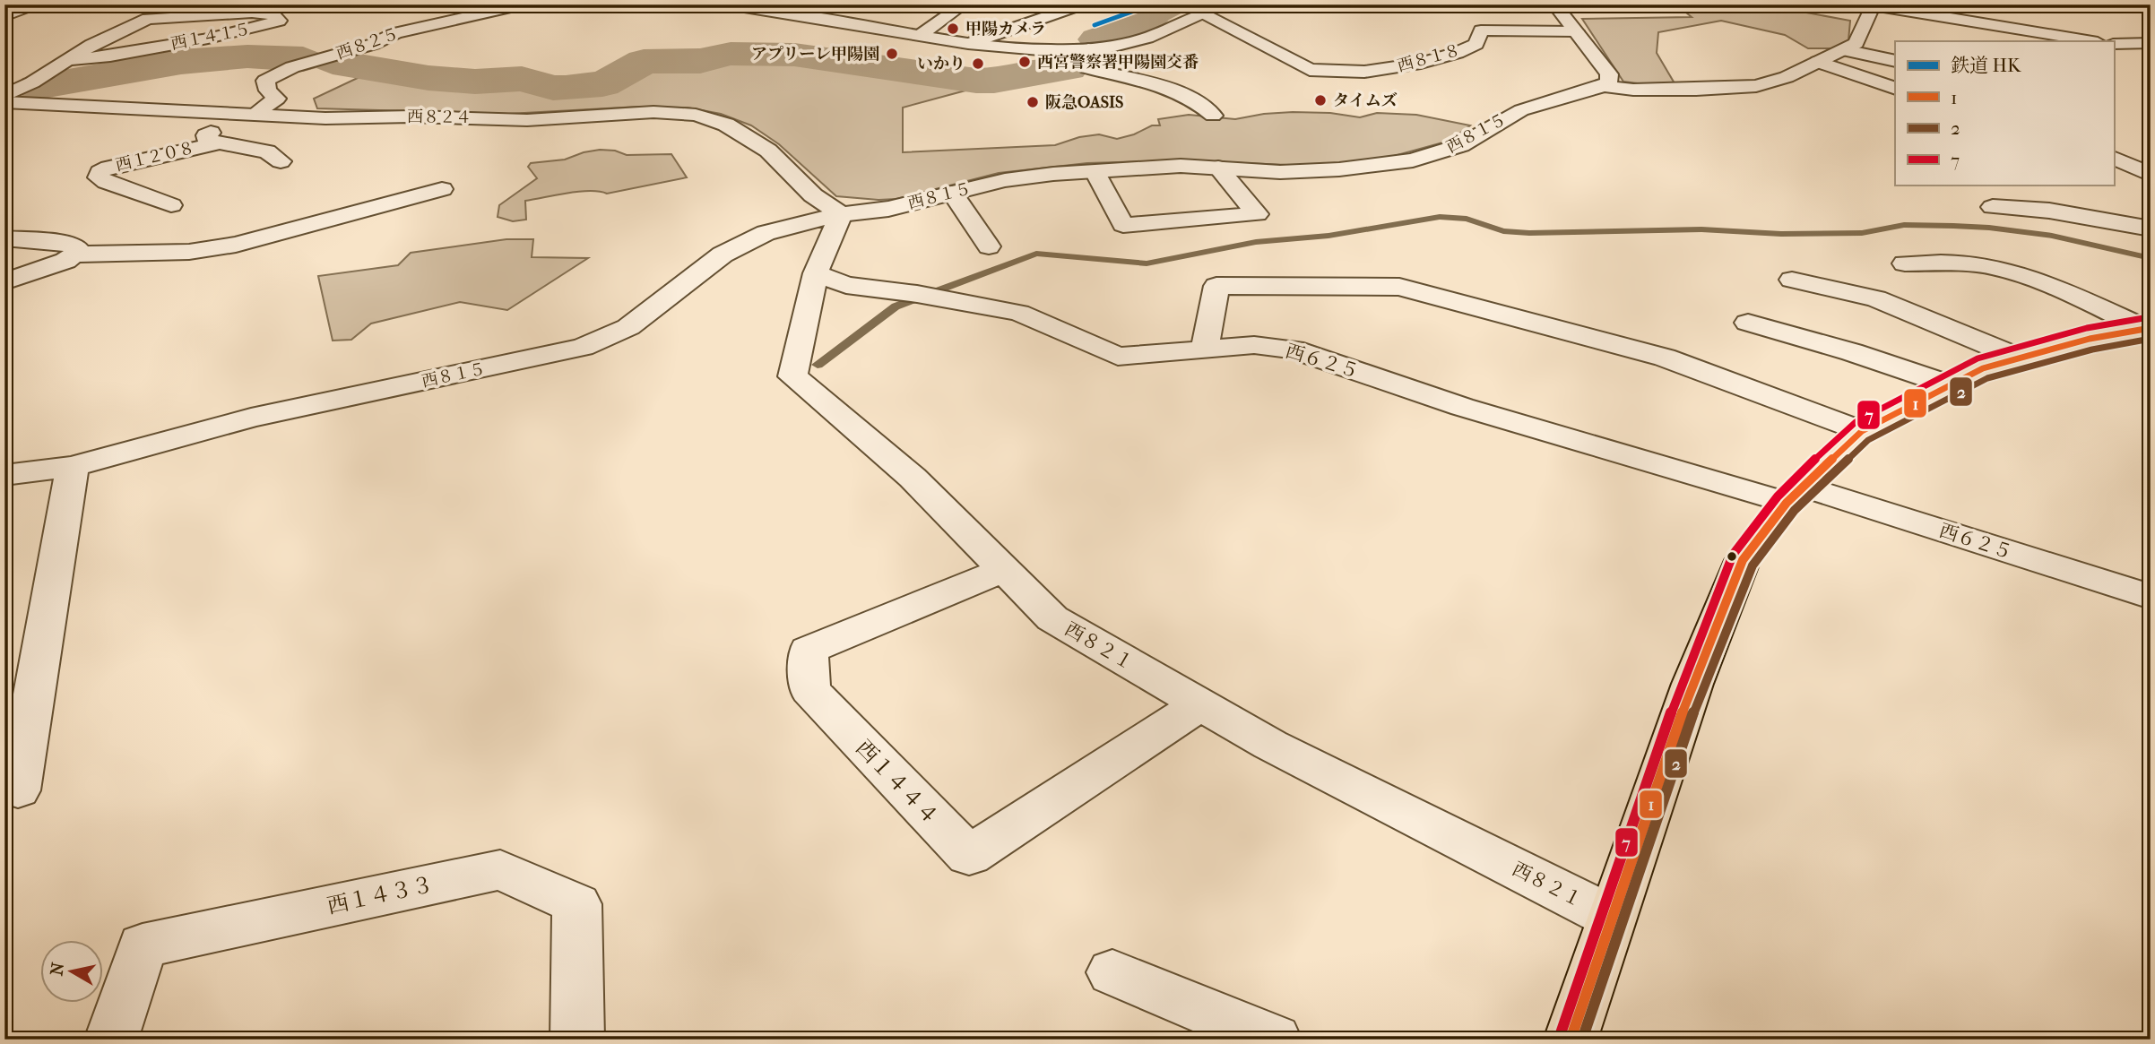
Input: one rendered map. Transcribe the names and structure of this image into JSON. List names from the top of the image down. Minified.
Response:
{"streets":{"street":["西１４１５","西８２５","西８１８","西８２４","西８１５","西１２０８","西６２５","西８２１","西１４４４","西１４３３"]},"crossings":[["西８２５","西８２４"],["西８２５","西１２０８"],["西８２４","西８１５"],["西８２４","西１２０８"],["西８２４","西８２１"],["西８１５","西８２１"],["西６２５","西８２１"],["西８２１","西１４４４"]],"places":["甲陽カメラ","アプリーレ甲陽園","西宮警察署甲陽園交番","いかり","タイムズ","阪急OASIS"],"lines":["rail line HK","transit line 7","transit line 1","transit line 2"],"legend":["鉄道 HK","1","2","7"],"north":"left"}
